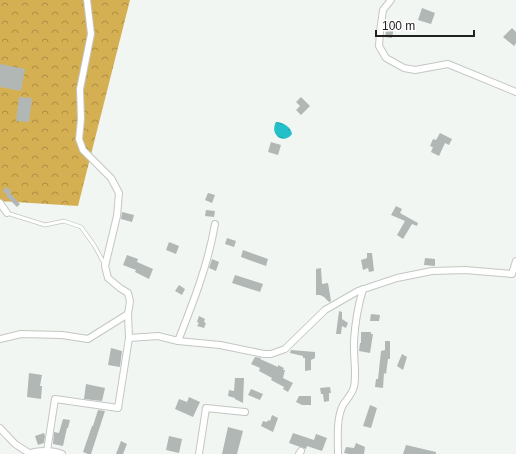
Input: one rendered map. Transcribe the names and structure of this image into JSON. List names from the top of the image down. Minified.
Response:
{"scale_bar":"100 m"}
